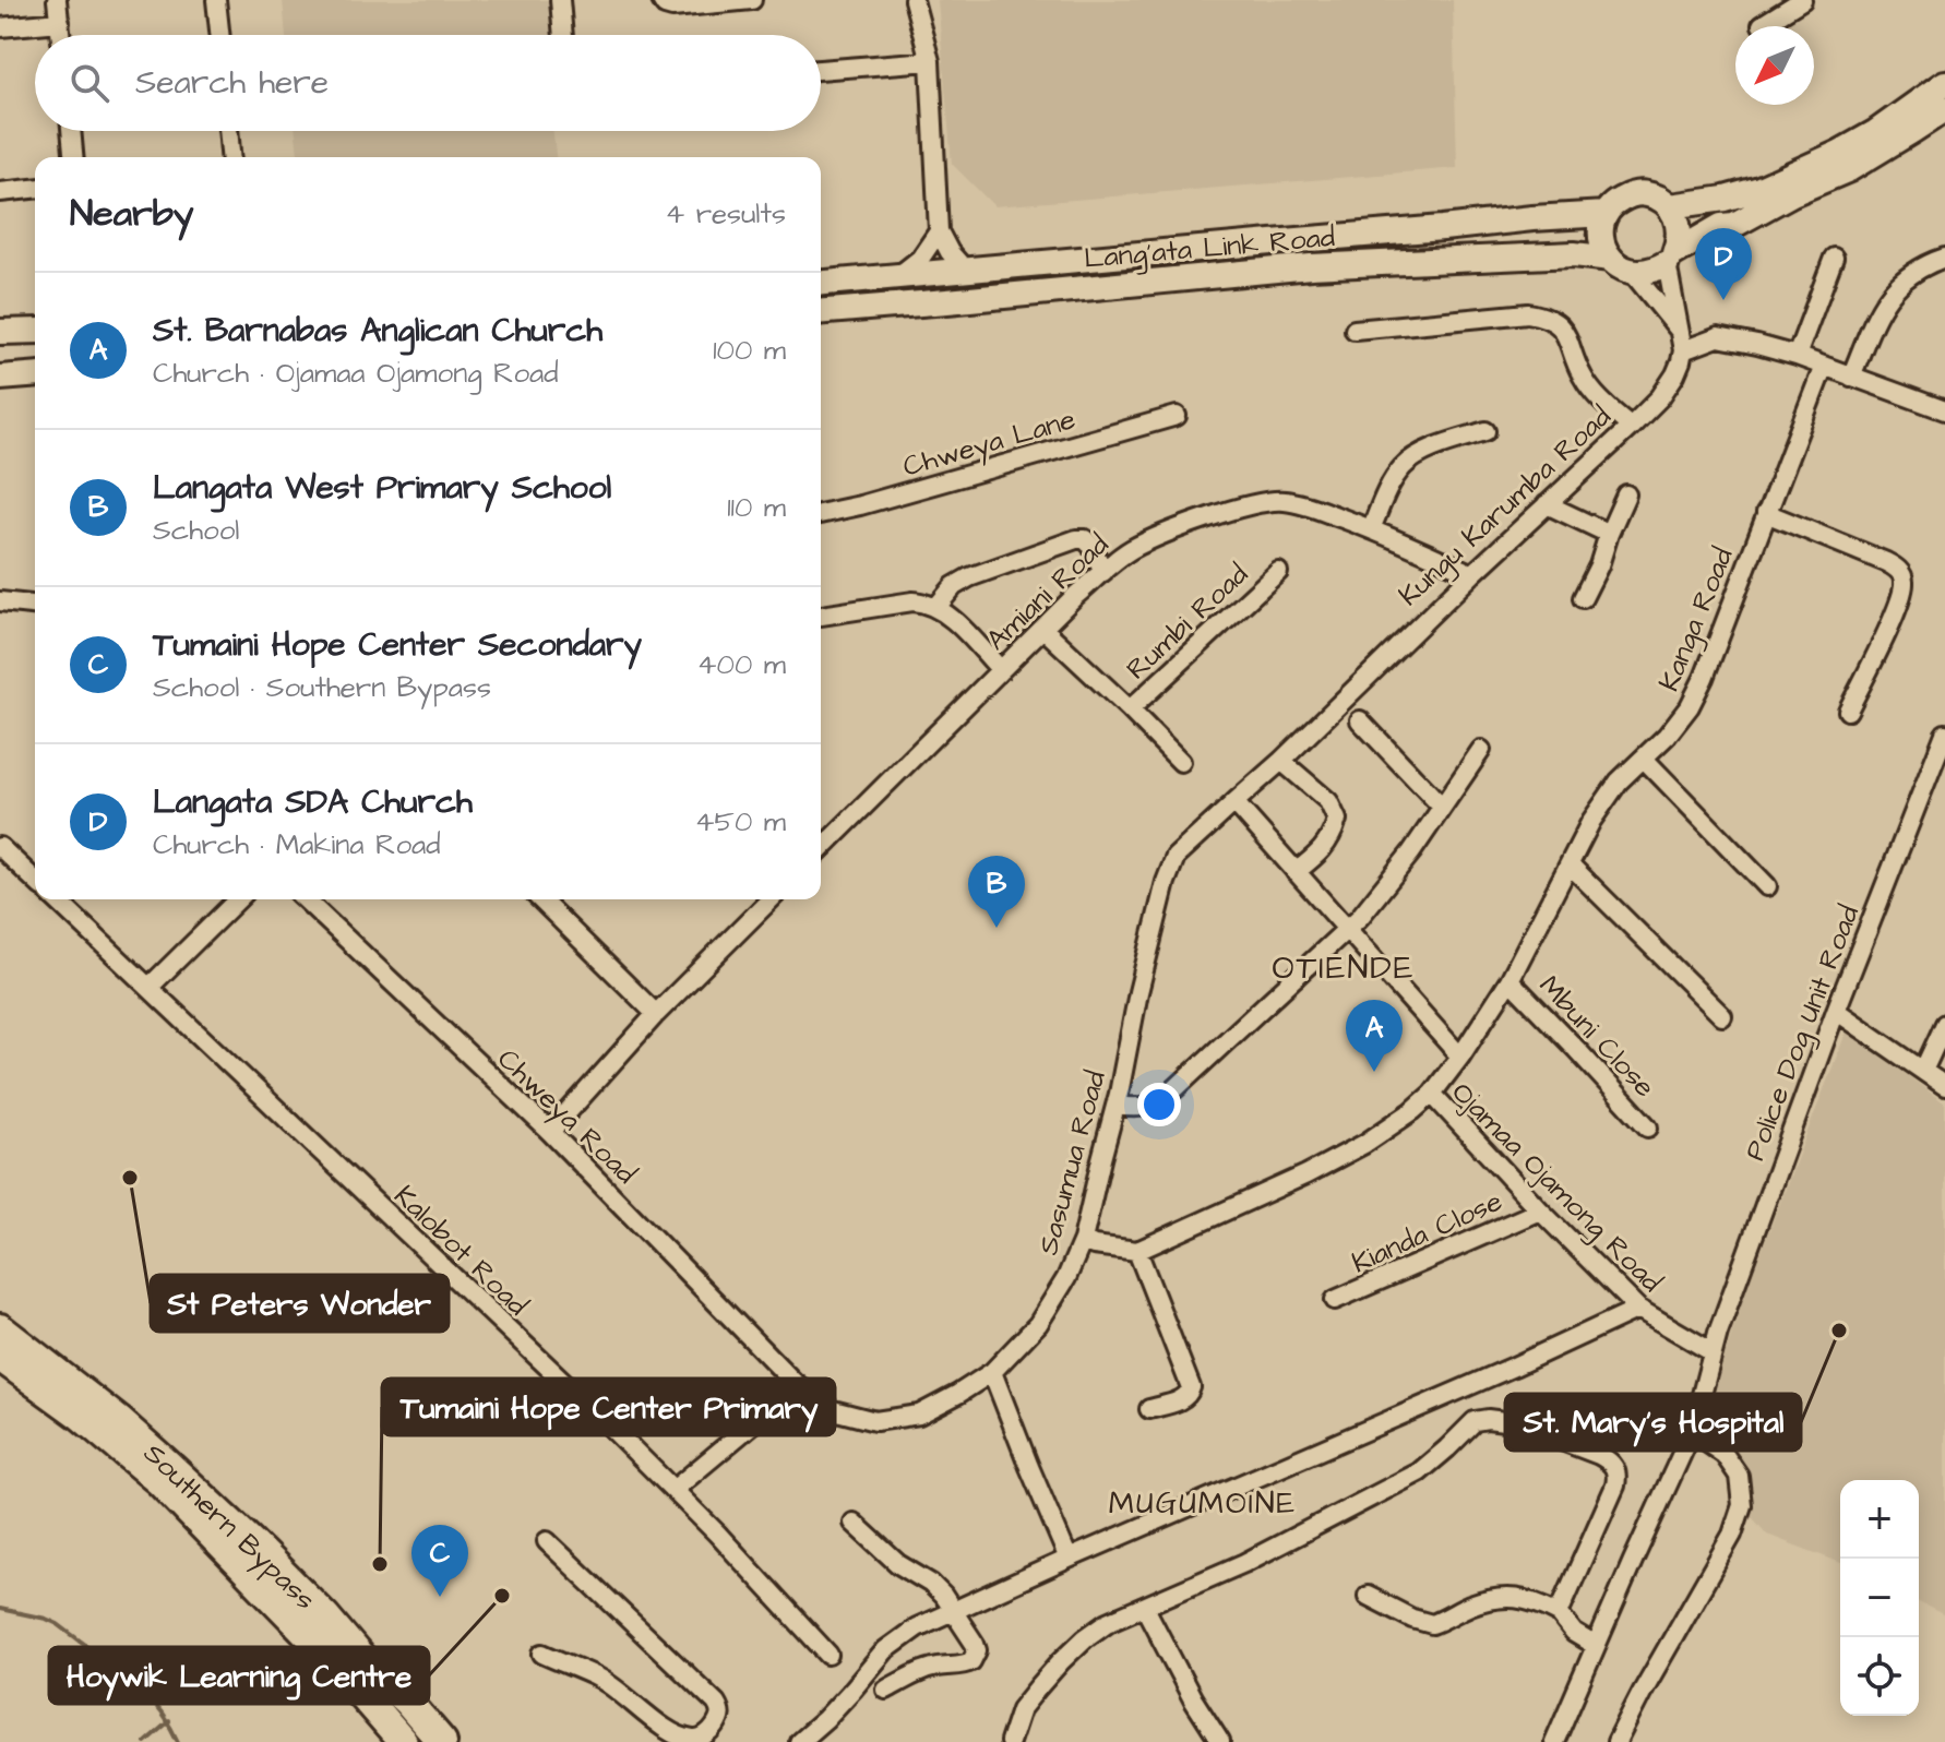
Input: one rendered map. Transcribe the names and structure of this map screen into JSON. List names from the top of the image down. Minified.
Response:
{"streets":{"highway":["Southern Bypass"],"main road":["Lang'ata Link Road"],"street":["Chweya Lane","Kungu Karumba Road","Amiani Road","Kanga Road","Rumbi Road","Police Dog Unit Road","Mbuni Close","Chweya Road","Sasumua Road","Ojamaa Ojamong Road","Kianda Close","Kalobot Road"]},"crossings":[["Kungu Karumba Road","Amiani Road"],["Kungu Karumba Road","Sasumua Road"],["Amiani Road","Rumbi Road"],["Kanga Road","Mbuni Close"],["Kanga Road","Ojamaa Ojamong Road"],["Police Dog Unit Road","Ojamaa Ojamong Road"],["Chweya Road","Sasumua Road"],["Ojamaa Ojamong Road","Kianda Close"]],"districts":["OTIENDE","MUGUMOINE"],"places":["St Peters Wonder","St. Mary's Hospital","Tumaini Hope Center Primary","Hoywik Learning Centre"],"north":"bottom left","page":{"search":"Search here","heading":["Nearby","4 results"],"pins":["D","B","A","C"],"list":[{"mark":"A","name":"St. Barnabas Anglican Church","note":"Church · Ojamaa Ojamong Road","value":"100 m"},{"mark":"B","name":"Langata West Primary School","note":"School","value":"110 m"},{"mark":"C","name":"Tumaini Hope Center Secondary","note":"School · Southern Bypass","value":"400 m"},{"mark":"D","name":"Langata SDA Church","note":"Church · Makina Road","value":"450 m"}],"map_buttons":["+","−"]}}
